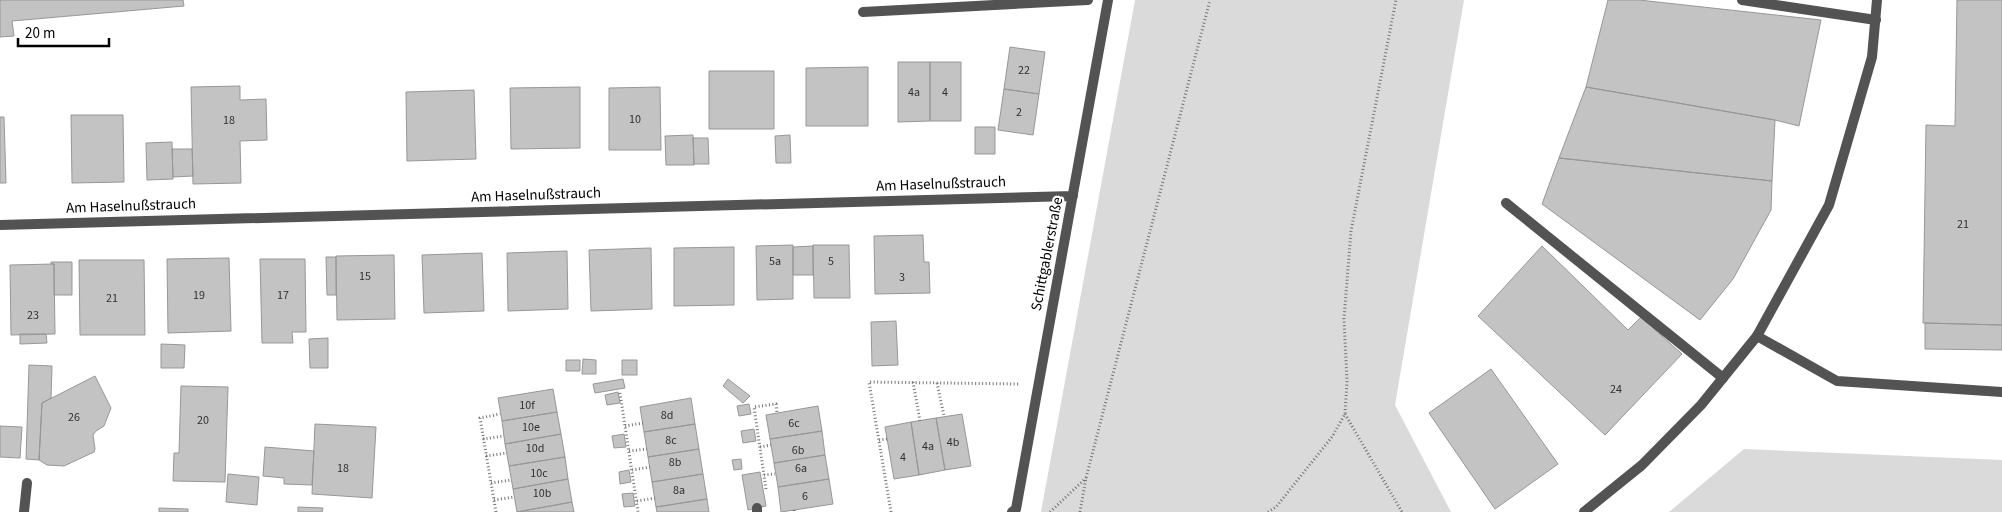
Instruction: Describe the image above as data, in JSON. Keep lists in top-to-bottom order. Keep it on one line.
{"streets":{"street":["Am Haselnußstrauch","Schittgablerstraße"]},"crossings":[["Am Haselnußstrauch","Schittgablerstraße"]],"house_numbers":["22","4a","4","2","10","18","21","5a","5","15","3","19","17","21","23","24","10f","8d","26","20","6c","10e","8c","4b","4a","10d","6b","4","8b","18","6a","10c","8a","10b","6"],"scale_bar":"20 m"}
